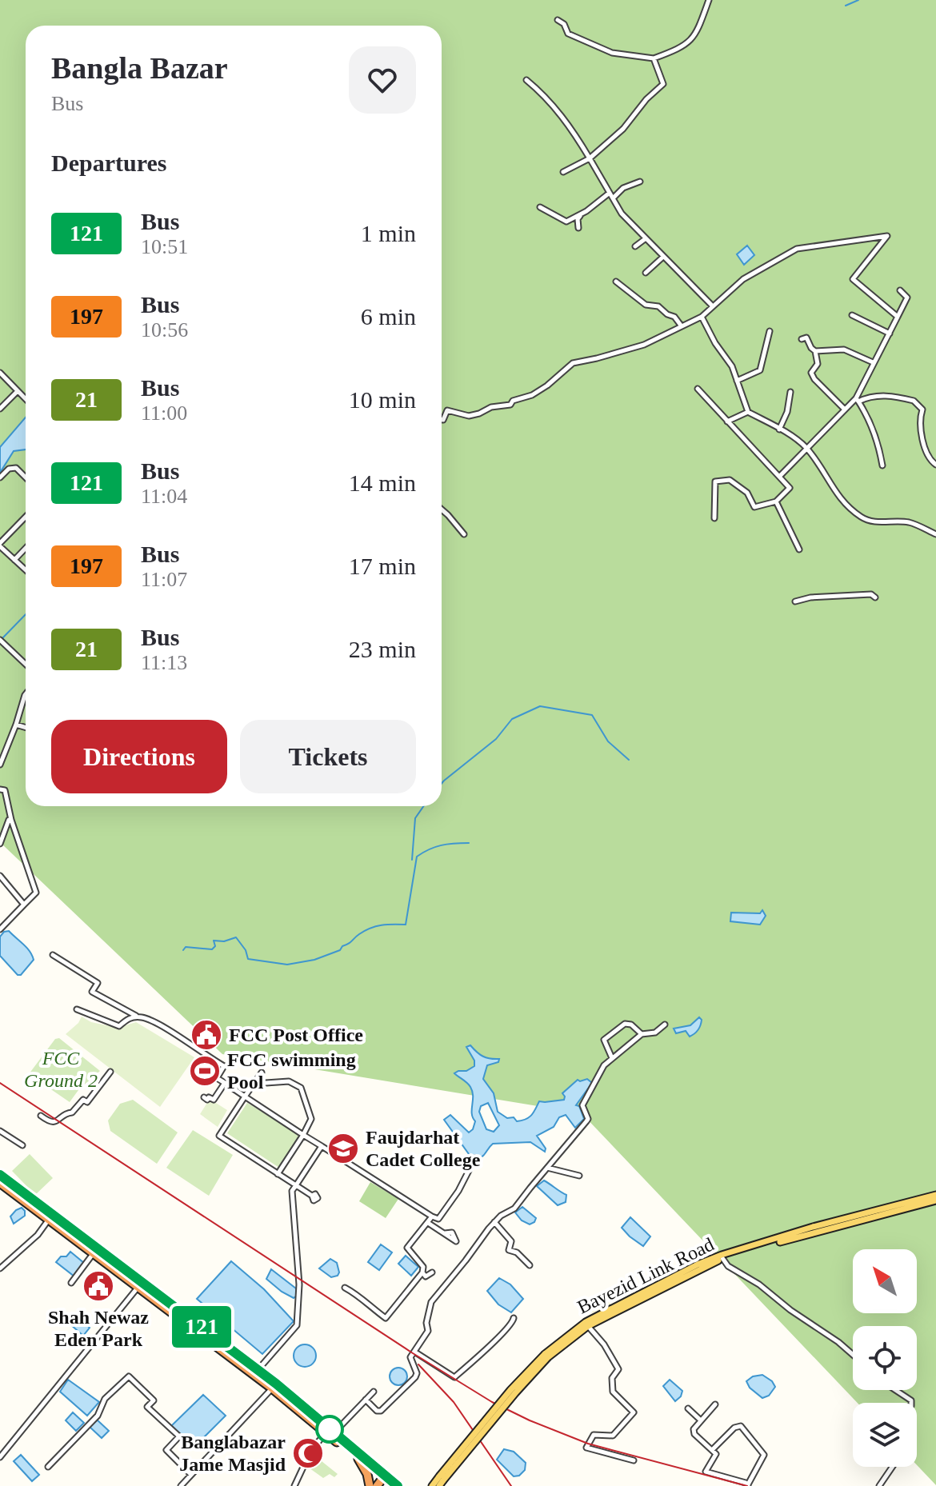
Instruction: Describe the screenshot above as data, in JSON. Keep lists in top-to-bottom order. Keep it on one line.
{"streets":{"main road":["Bayezid Link Road"]},"parks":["FCC Ground 2"],"places":{"public building":["FCC Post Office","Shah Newaz Eden Park"],"sports":["FCC swimming Pool"],"school or university":["Faujdarhat Cadet College"],"mosque":["Banglabazar Jame Masjid"]},"lines":["bus line 121"],"north":"top left","page":{"on_map":"121","heading":[["Bangla Bazar","Bus"],"Departures"],"list":[{"mark":"121","name":"Bus","note":"10:51","value":"1 min"},{"mark":"197","name":"Bus","note":"10:56","value":"6 min"},{"mark":"21","name":"Bus","note":"11:00","value":"10 min"},{"mark":"121","name":"Bus","note":"11:04","value":"14 min"},{"mark":"197","name":"Bus","note":"11:07","value":"17 min"},{"mark":"21","name":"Bus","note":"11:13","value":"23 min"}],"buttons":["Directions","Tickets"]}}
